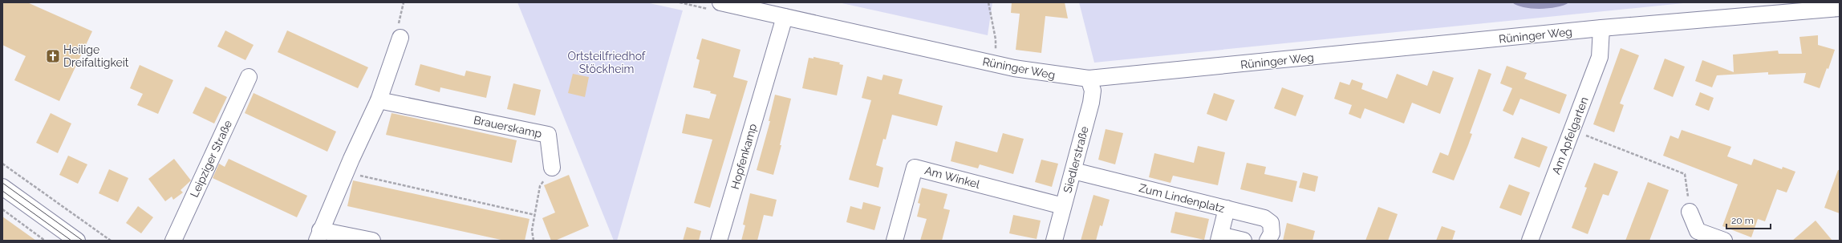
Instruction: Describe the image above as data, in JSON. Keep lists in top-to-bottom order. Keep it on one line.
{"streets":{"street":["Rüninger Weg","Brauerskamp","Am Apfelgarten","Hopfenkamp","Leipziger Straße","Siedlerstraße","Am Winkel","Zum Lindenplatz"]},"crossings":[["Rüninger Weg","Am Apfelgarten"],["Rüninger Weg","Hopfenkamp"],["Rüninger Weg","Siedlerstraße"],["Siedlerstraße","Am Winkel"],["Siedlerstraße","Zum Lindenplatz"]],"parks":["Ortsteilfriedhof Stöckheim"],"places":{"church":["Heilige Dreifaltigkeit"]},"scale_bar":"20 m"}
